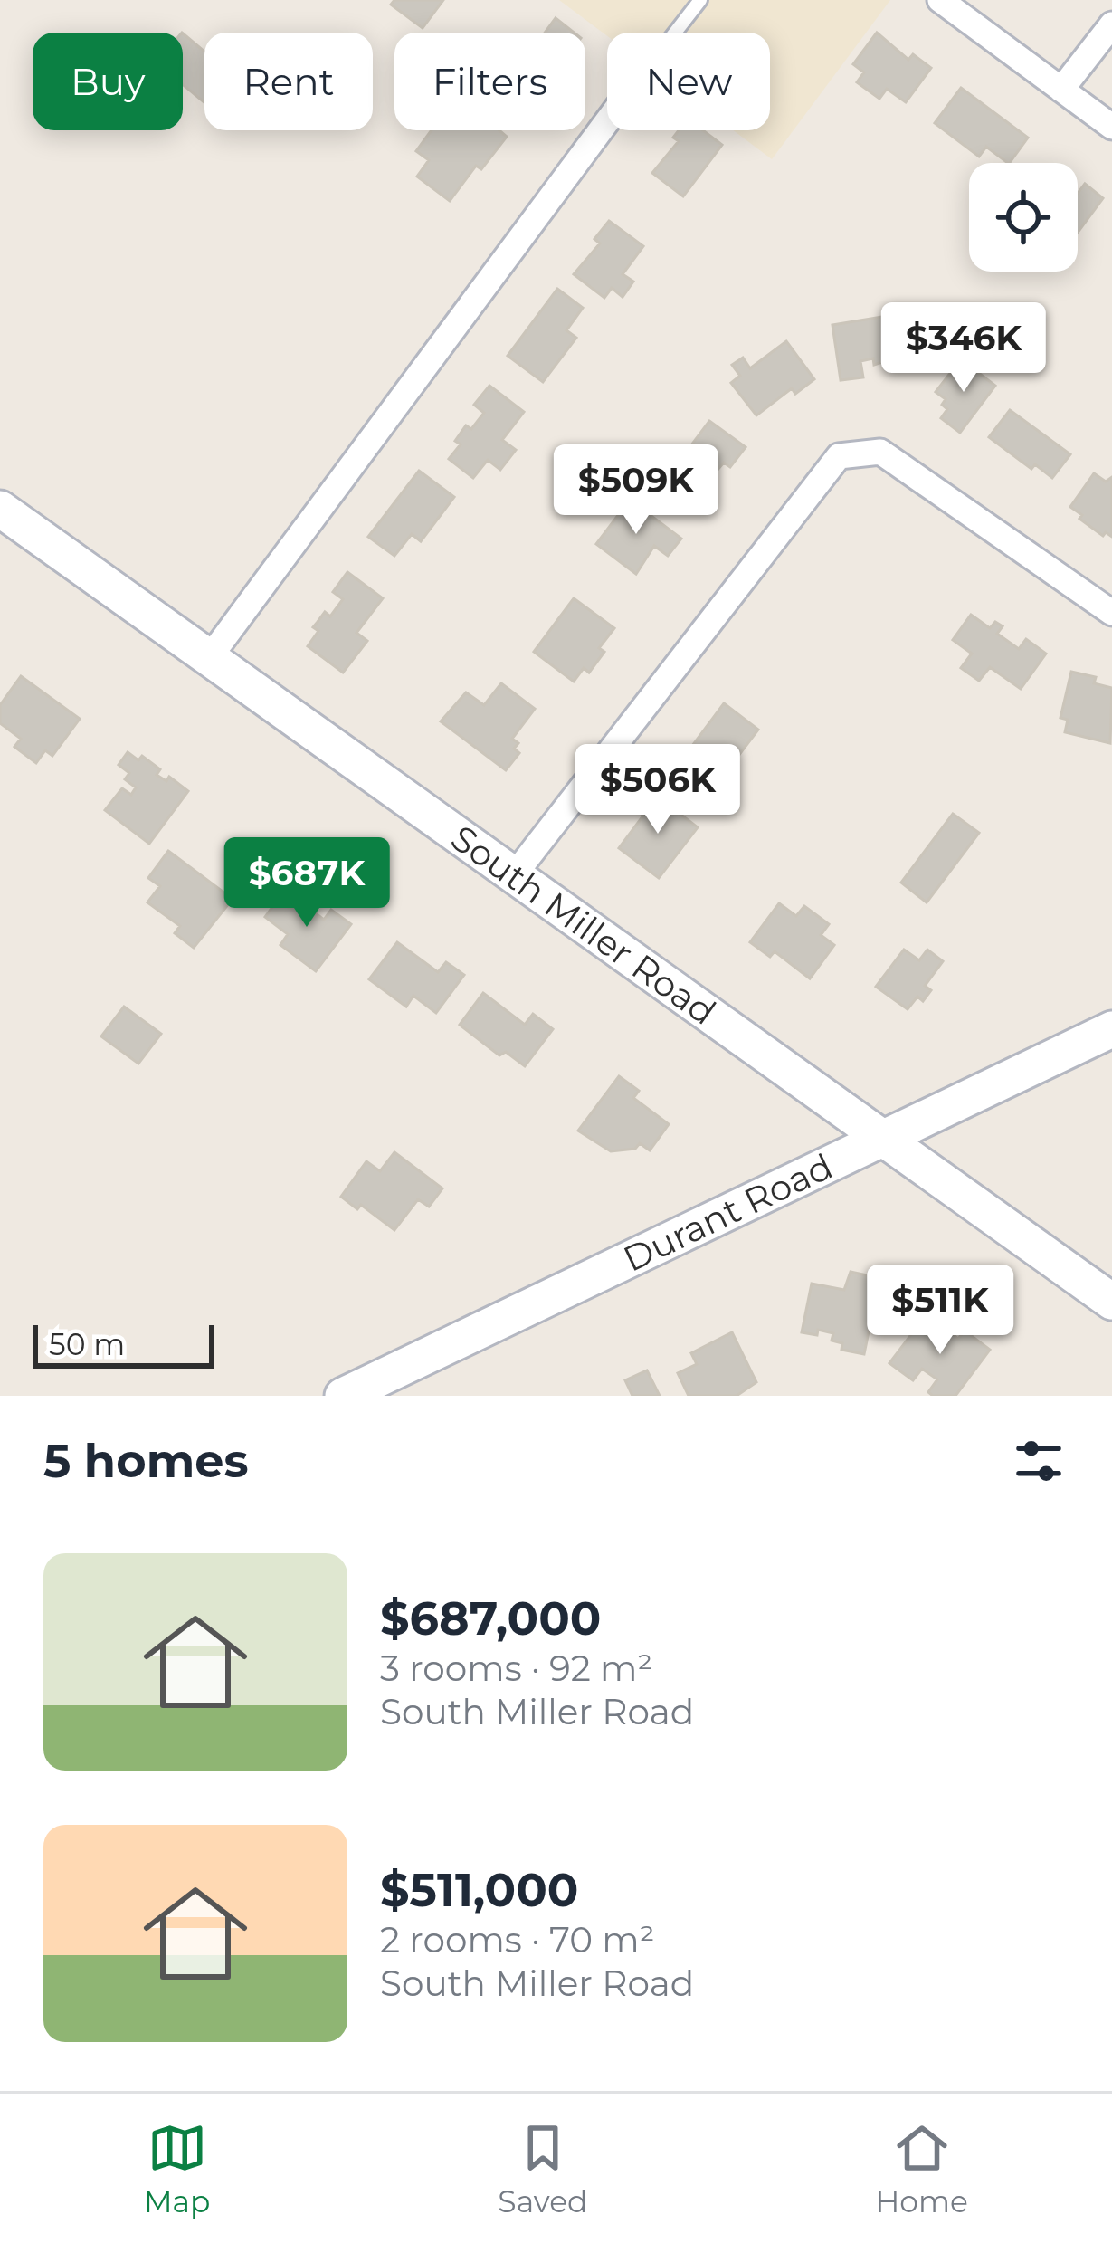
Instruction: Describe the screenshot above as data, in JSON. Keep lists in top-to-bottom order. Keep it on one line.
{"streets":{"street":["South Miller Road","Durant Road"]},"crossings":[["South Miller Road","Durant Road"]],"scale_bar":"50 m","page":{"chip":["Buy","Rent","Filters","New"],"price":["$346K","$509K","$506K","$687K","$511K"],"scale":"50 m","heading":"5 homes","list":[{"name":"$687,000","note":"3 rooms · 92 m² · South Miller Road"},{"name":"$511,000","note":"2 rooms · 70 m² · South Miller Road"}],"tabs":["Map","Saved","Home"]}}
